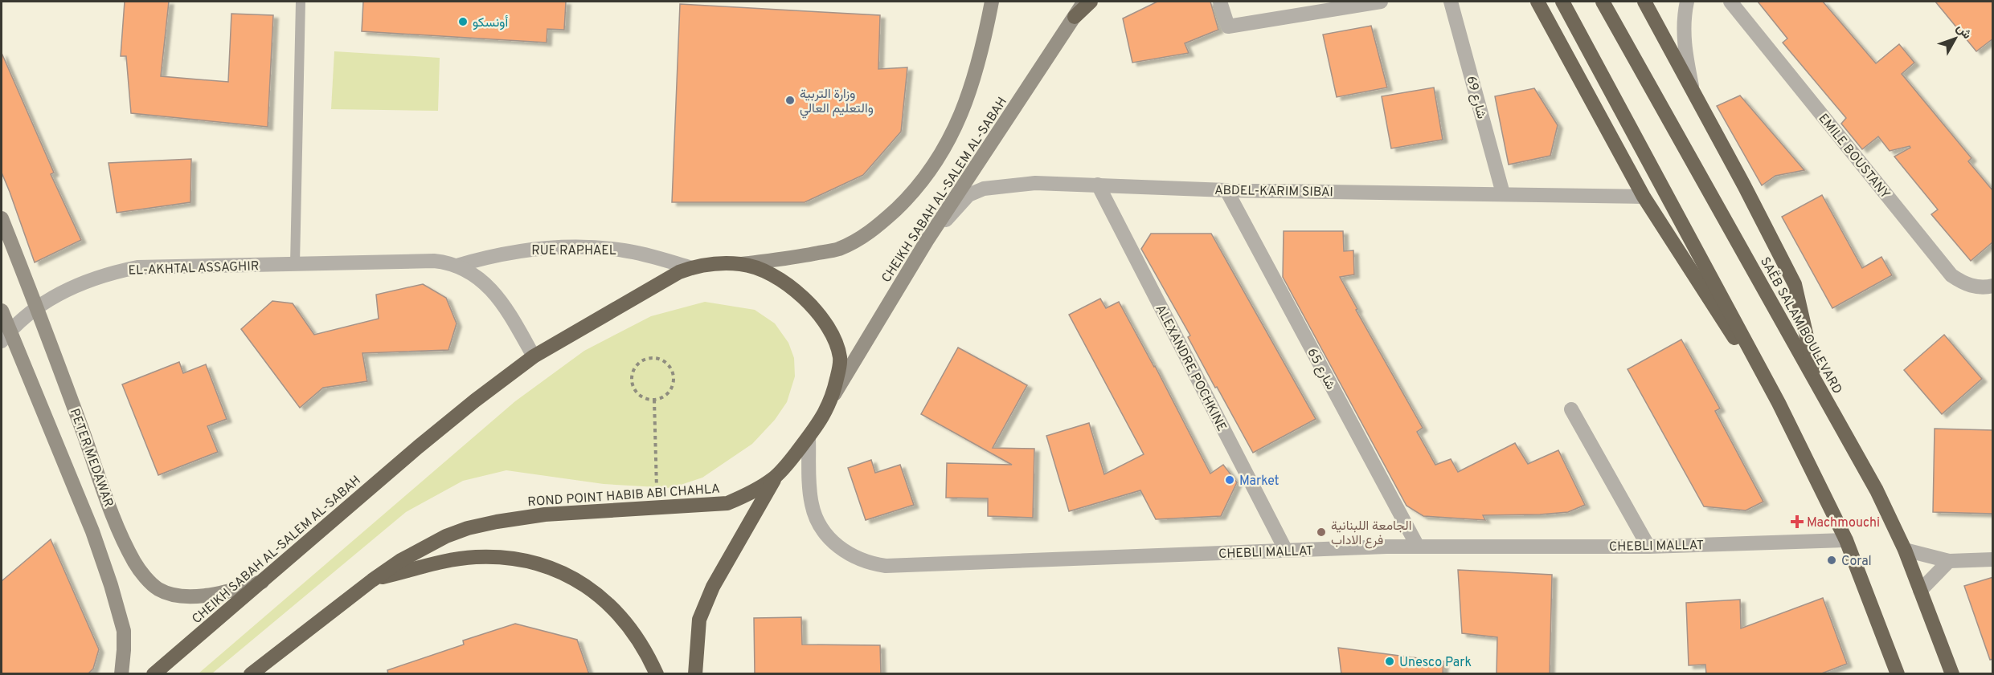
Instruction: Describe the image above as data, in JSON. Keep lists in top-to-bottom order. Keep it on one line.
{"streets":{"highway":["CHEIKH SABAH AL-SALEM AL-SABAH","SAËB SALAM BOULEVARD","ROND POINT HABIB ABI CHAHLA"],"street":["شارع 69","EMILE BOUSTANY","ABDEL-KARIM SIBAI","RUE RAPHAEL","EL-AKHTAL ASSAGHIR","ALEXANDRE POCHKINE","شارع 65","PETER MEDAWAR","CHEBLI MALLAT"]},"crossings":[["شارع 69","ABDEL-KARIM SIBAI"],["CHEIKH SABAH AL-SALEM AL-SABAH","ABDEL-KARIM SIBAI"],["CHEIKH SABAH AL-SALEM AL-SABAH","PETER MEDAWAR"],["CHEIKH SABAH AL-SALEM AL-SABAH","ROND POINT HABIB ABI CHAHLA"],["ABDEL-KARIM SIBAI","ALEXANDRE POCHKINE"],["ABDEL-KARIM SIBAI","شارع 65"],["RUE RAPHAEL","EL-AKHTAL ASSAGHIR"],["RUE RAPHAEL","ROND POINT HABIB ABI CHAHLA"],["EL-AKHTAL ASSAGHIR","PETER MEDAWAR"],["ALEXANDRE POCHKINE","CHEBLI MALLAT"],["شارع 65","CHEBLI MALLAT"],["ROND POINT HABIB ABI CHAHLA","CHEBLI MALLAT"]],"places":{"other":["أونسكو","وزارة التربية والتعليم العالي","Market","الجامعة اللبنانية فرع الاداب","Coral","Unesco Park"],"health":["Machmouchi"]},"north":"top right"}
